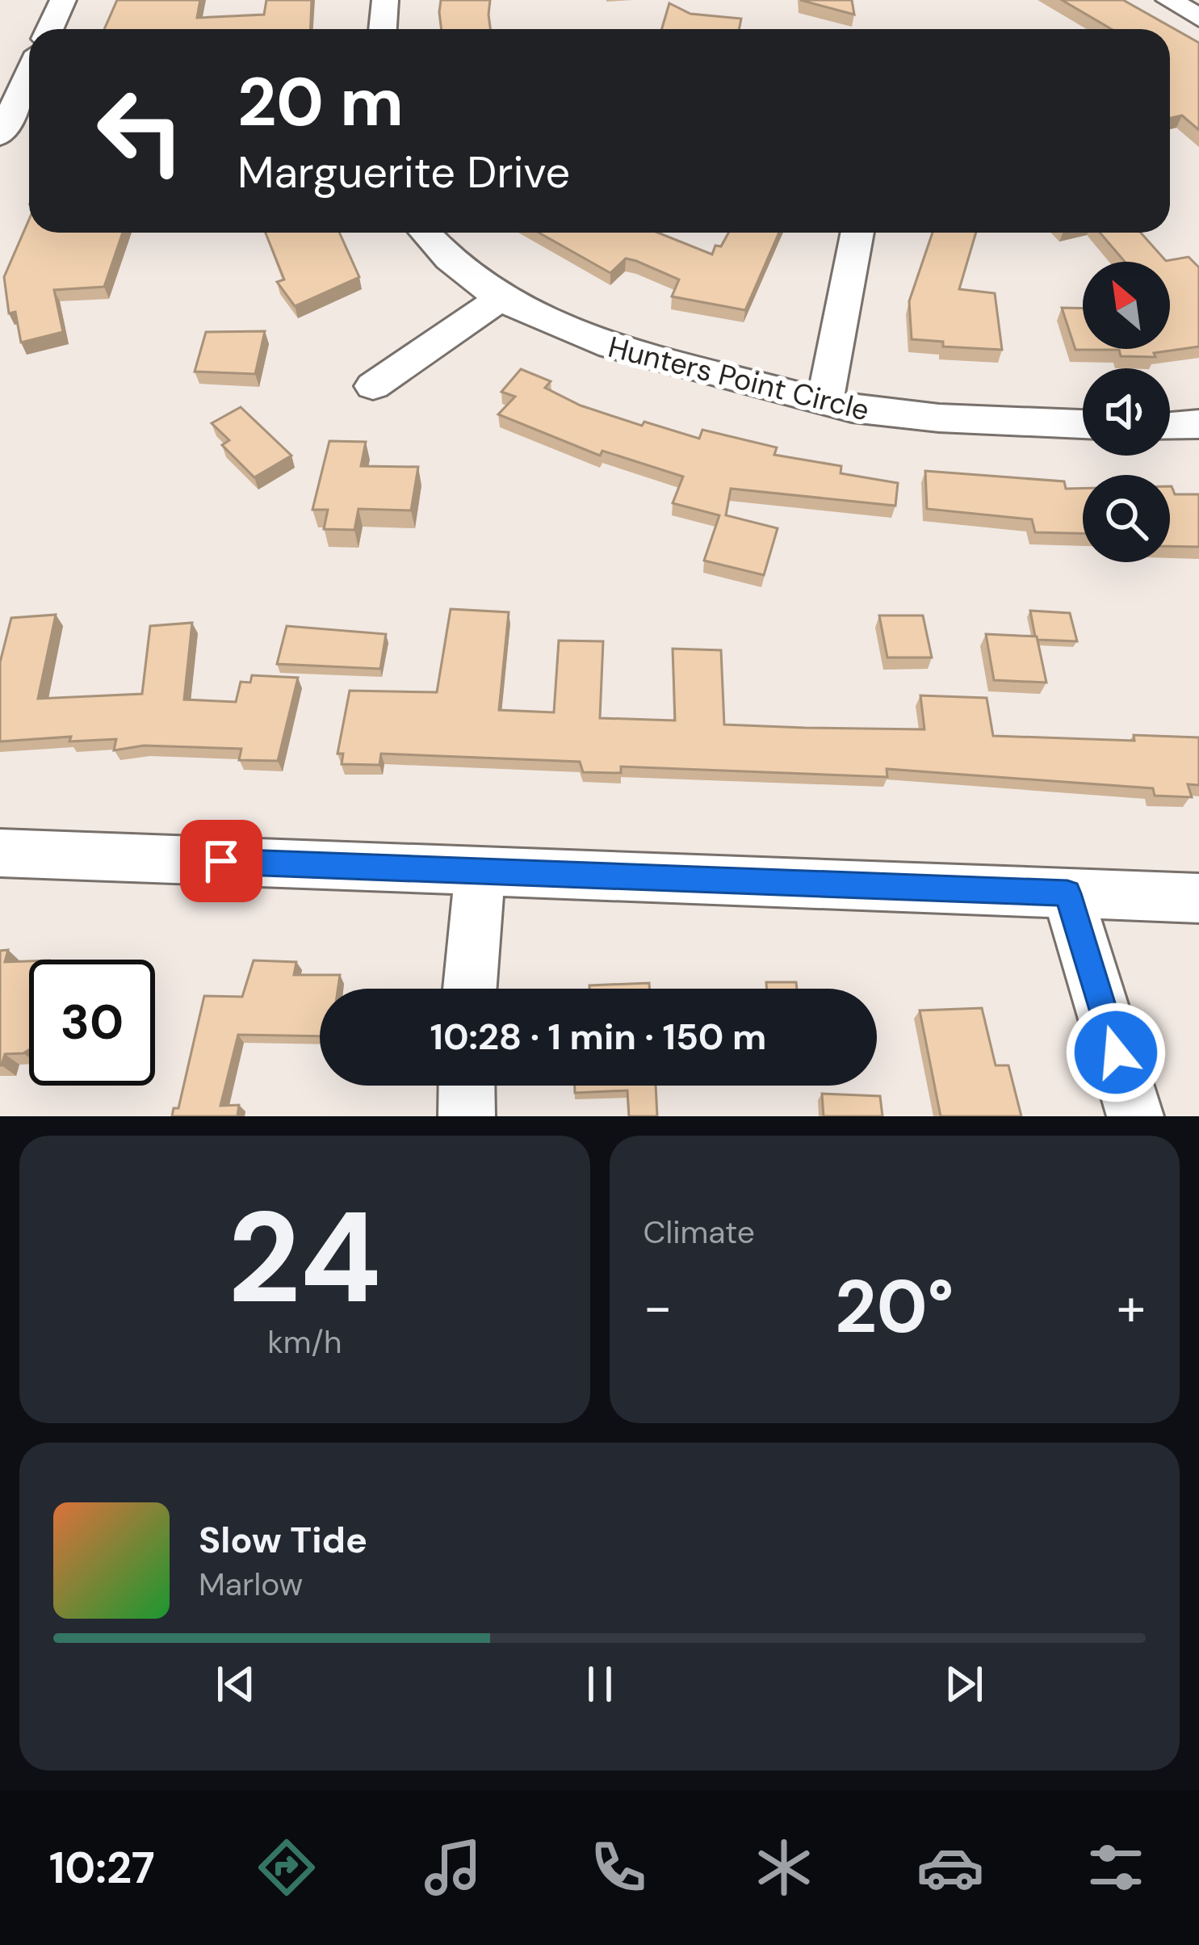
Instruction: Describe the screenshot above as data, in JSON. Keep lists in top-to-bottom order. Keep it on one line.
{"streets":{"street":["Hunters Point Circle"]},"north":"top left","page":{"turn":["20 m","Marguerite Drive"],"limit":"30","trip":"10:28 · 1 min · 150 m","tile":[["24","km/h"],"Climate"],"heat":["−","20°","+"],"song":["Slow Tide","Marlow"],"tabs":"10:27"}}
